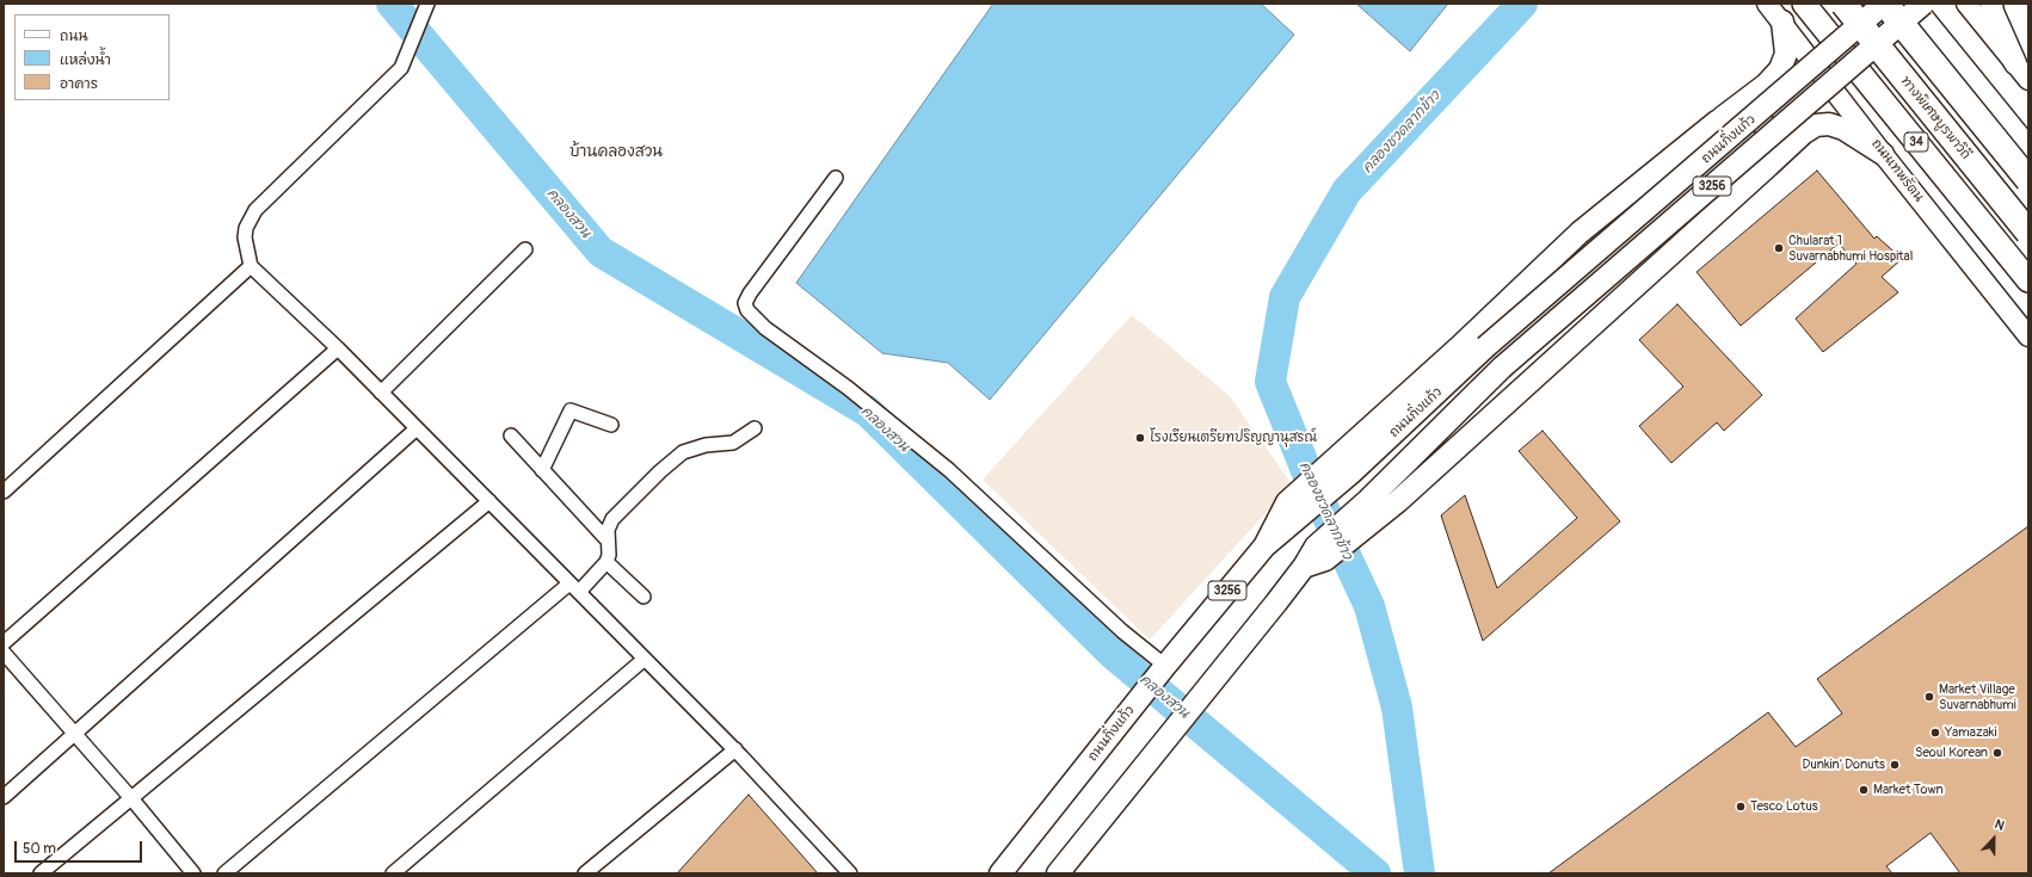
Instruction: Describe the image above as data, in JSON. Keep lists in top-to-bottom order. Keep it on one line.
{"streets":{"highway":["ทางพิเศษบูรพาวิถี","34"],"main road":["ถนนกิ่งแก้ว","ถนนเทพรัตน","3256"]},"districts":["บ้านคลองสวน"],"water":["คลองชวดลากข้าว","คลองสวน"],"places":["Chularat 1 Suvarnabhumi Hospital","โรงเรียนเตรียทปริญญานุสรณ์","Market Village Suvarnabhumi","Yamazaki","Seoul Korean","Dunkin' Donuts","Market Town","Tesco Lotus"],"legend":["ถนน","แหล่งน้ำ","อาคาร"],"scale_bar":"50 m","north":"top"}
